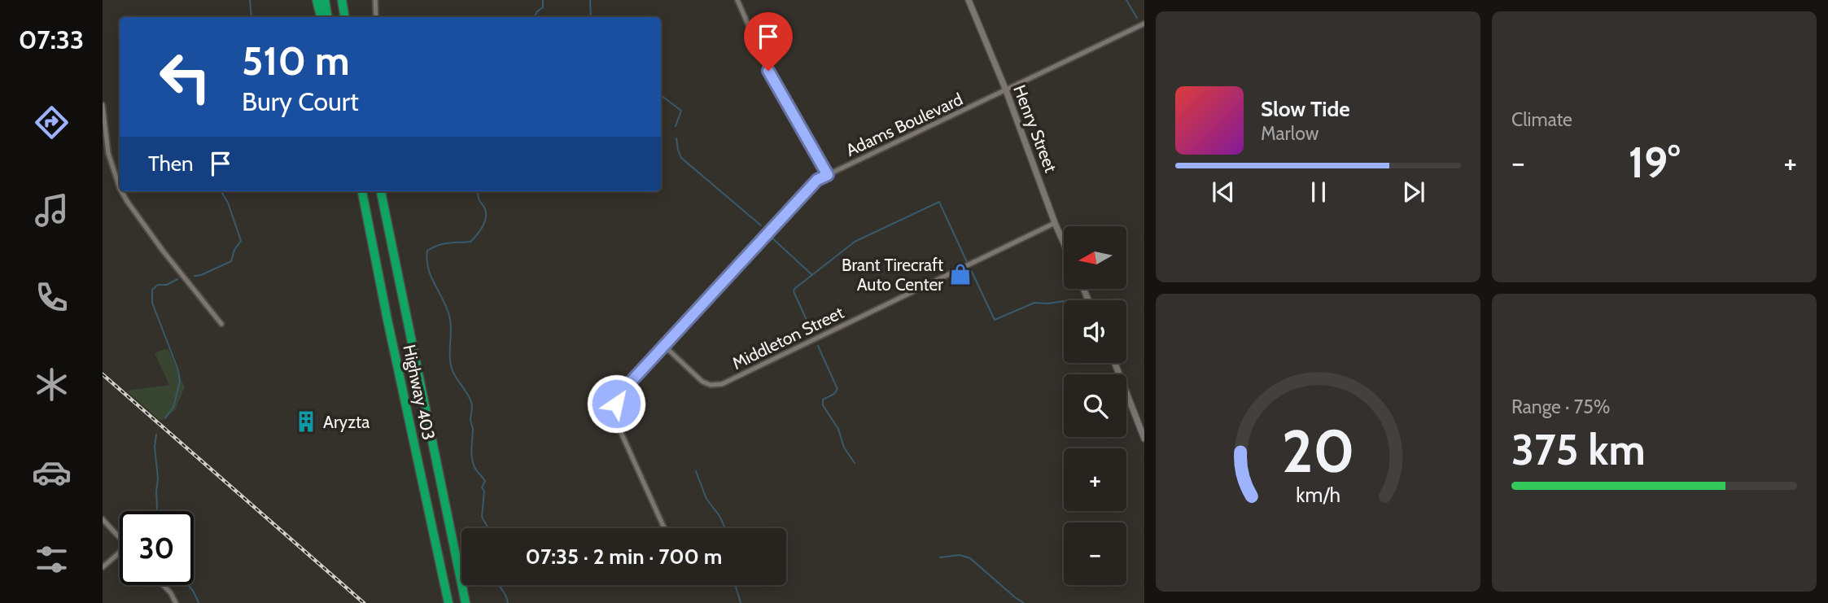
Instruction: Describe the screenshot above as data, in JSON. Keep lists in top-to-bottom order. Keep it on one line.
{"streets":{"highway":["Highway 403"],"main road":["Henry Street"],"street":["Adams Boulevard","Middleton Street"]},"crossings":[["Adams Boulevard","Henry Street"],["Adams Boulevard","Middleton Street"],["Henry Street","Middleton Street"]],"places":{"shop":["Brant Tirecraft Auto Center"],"building":["Aryzta"]},"north":"left","page":{"tabs":"07:33","tile":["Climate",["Range · 75%","375 km"]],"turn":["510 m","Bury Court"],"song":["Slow Tide","Marlow"],"then":"Then","heat":["−","19°","+"],"map_buttons":["+","−"],"limit":"30","trip":"07:35 · 2 min · 700 m","gauge":["20","km/h"]}}
